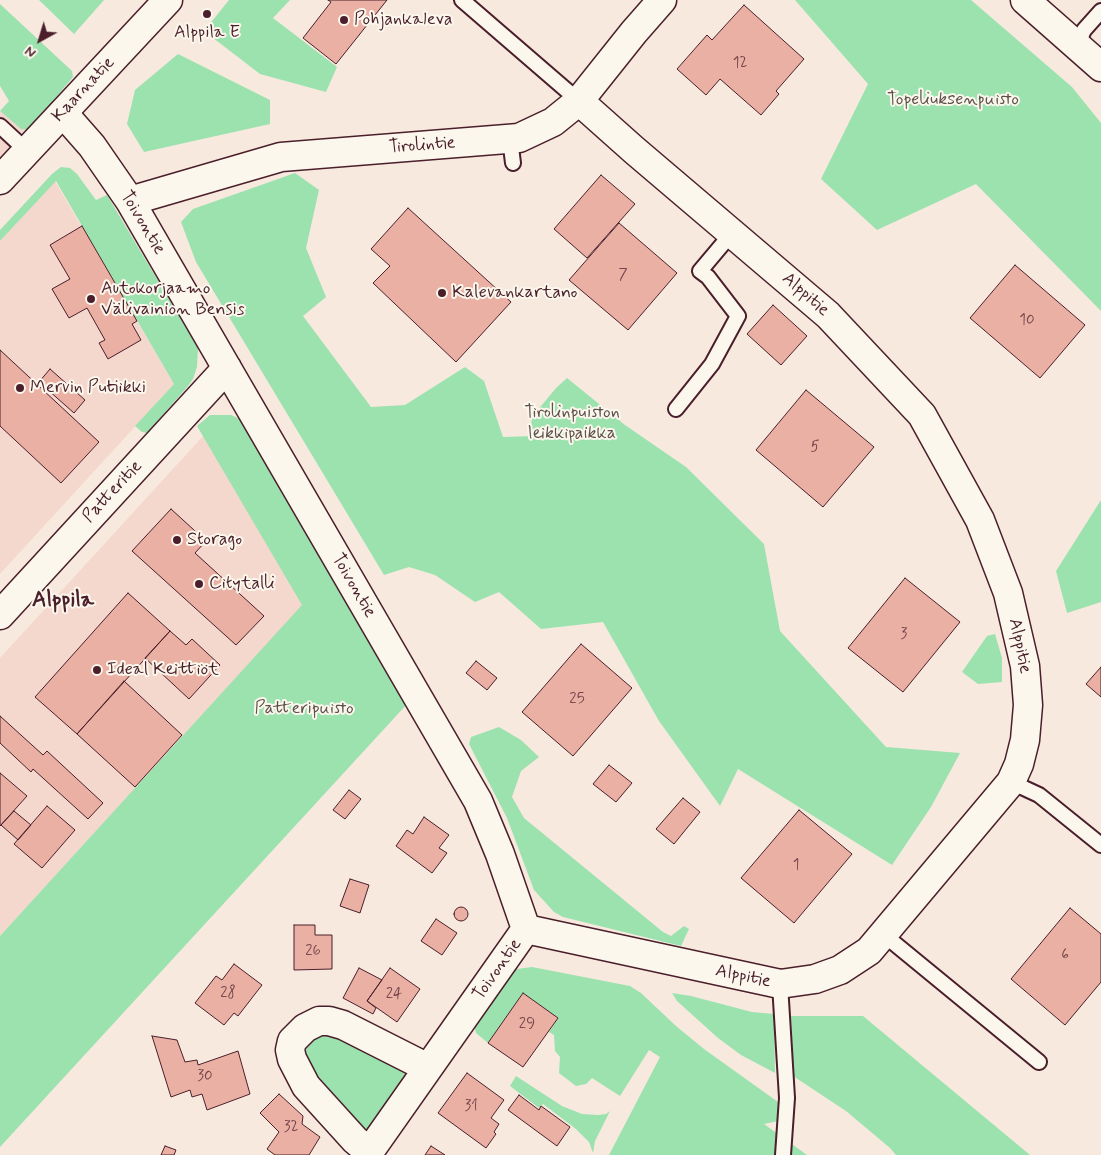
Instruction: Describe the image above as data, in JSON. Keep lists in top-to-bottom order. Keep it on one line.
{"streets":{"street":["Kaarnatie","Tirolintie","Toivontie","Alppitie","Patteritie"]},"crossings":[["Kaarnatie","Toivontie"],["Tirolintie","Toivontie"],["Tirolintie","Alppitie"],["Toivontie","Alppitie"],["Toivontie","Patteritie"]],"districts":["Alppila"],"parks":["Topeliuksenpuisto","Tirolinpuiston leikkipaikka","Patteripuisto"],"places":["Alppila E","Pohjankaleva","Kalevankartano","Autokorjaamo Välivainion Bensis","Mervin Putiikki","Storago","Citytalli","Ideal Keittiöt"],"house_numbers":["12","7","10","5","3","25","1","26","6","28","24","29","30","31","32"],"north":"bottom left"}
